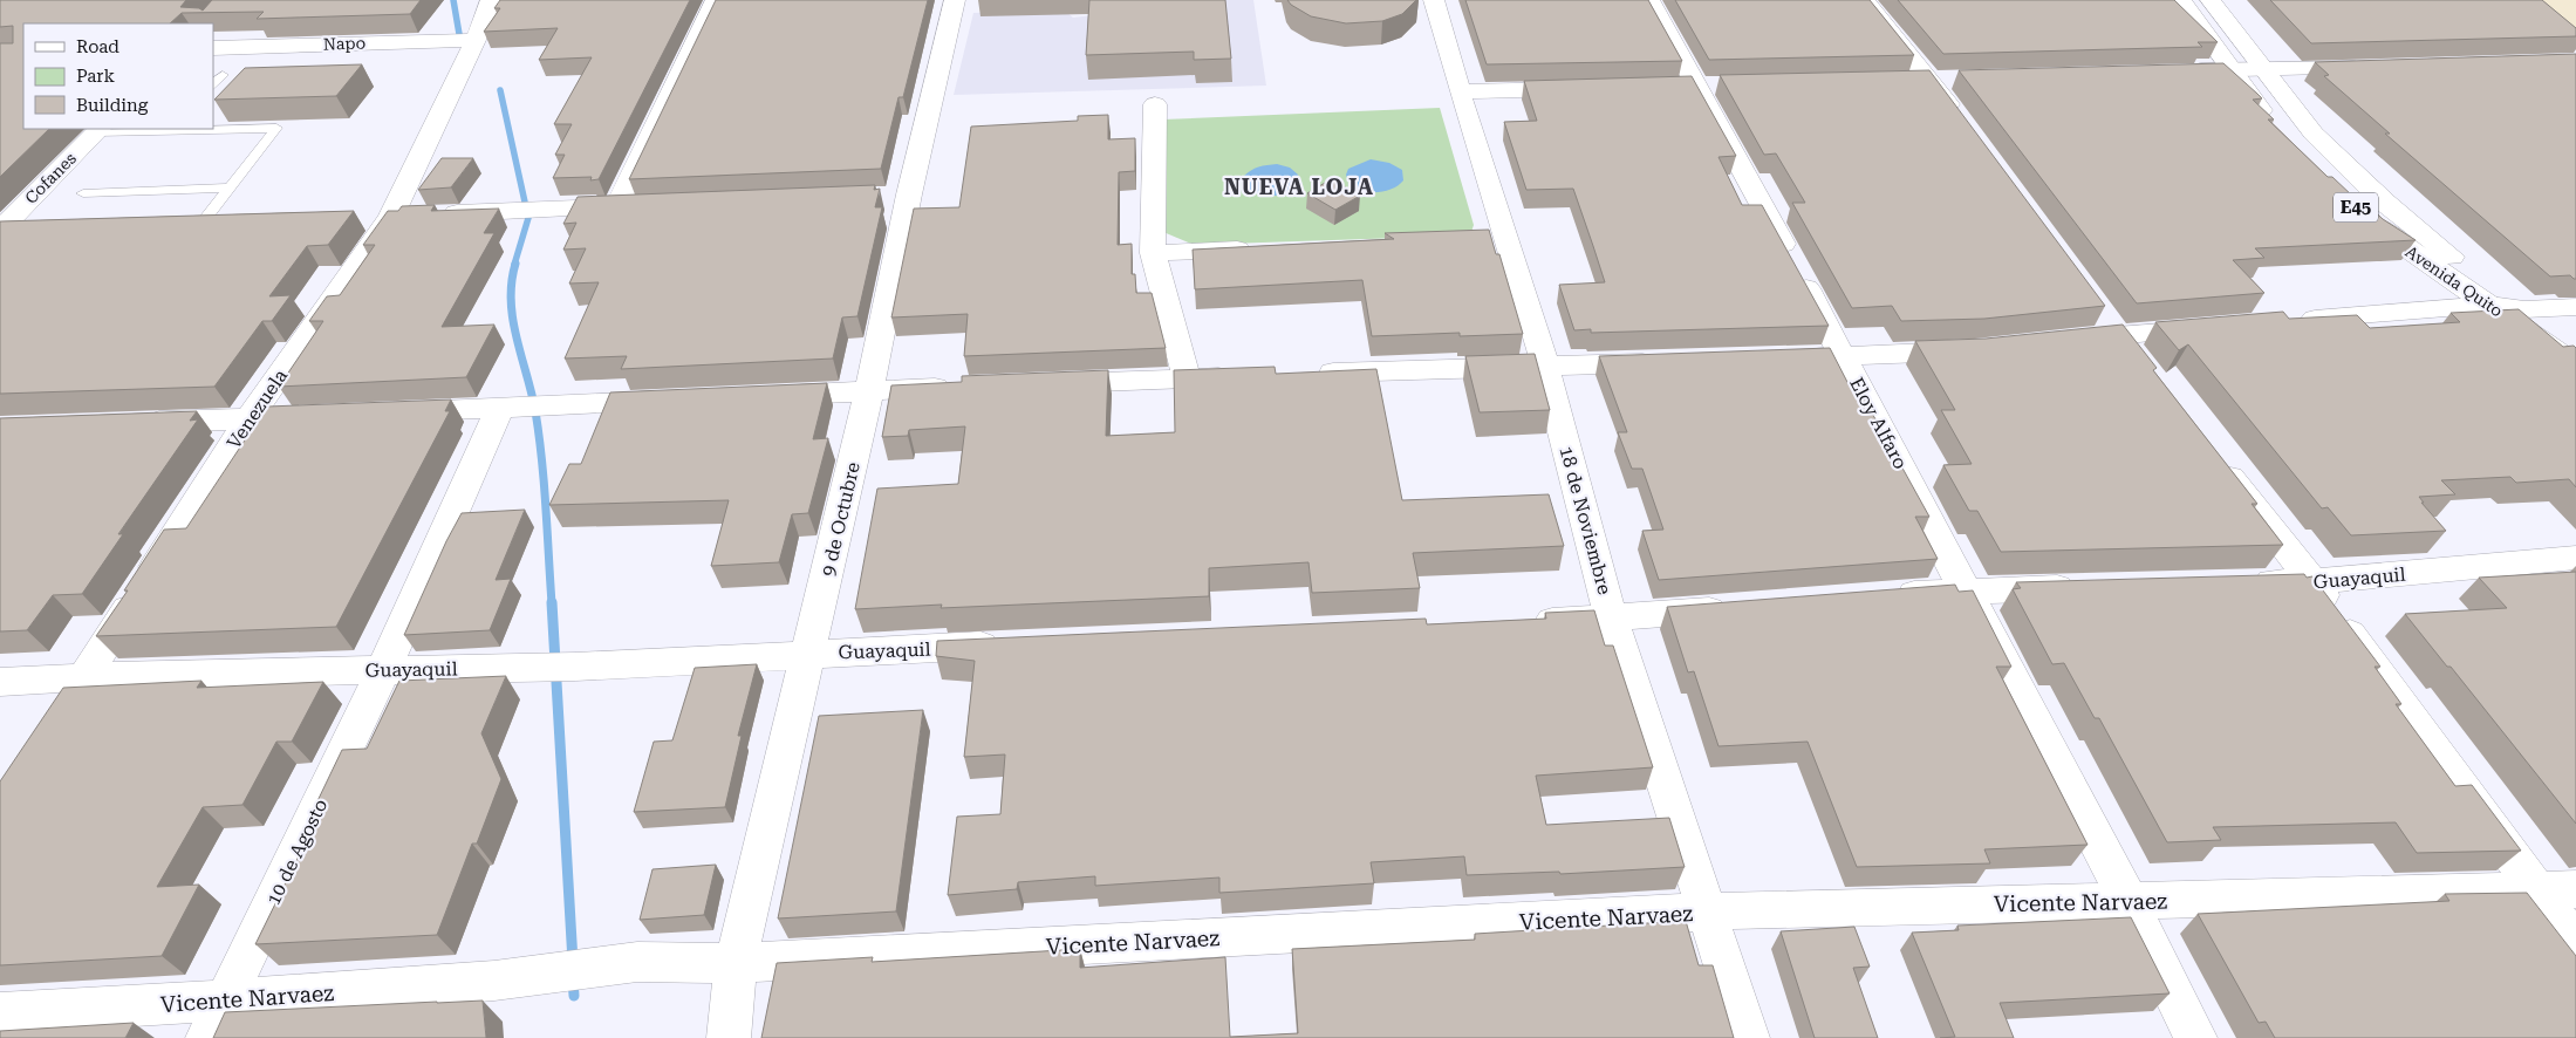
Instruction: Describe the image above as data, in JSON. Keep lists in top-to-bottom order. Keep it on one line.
{"streets":{"main road":["Napo","Cofanes","E45","Avenida Quito","Venezuela","Eloy Alfaro","9 de Octubre","18 de Noviembre","Guayaquil","10 de Agosto","Vicente Narvaez"]},"crossings":[["Napo","Venezuela"],["Venezuela","Guayaquil"],["Eloy Alfaro","Vicente Narvaez"],["9 de Octubre","Guayaquil"],["9 de Octubre","Vicente Narvaez"],["18 de Noviembre","Vicente Narvaez"],["Guayaquil","10 de Agosto"],["10 de Agosto","Vicente Narvaez"]],"districts":["NUEVA LOJA"],"legend":["Road","Park","Building"]}
